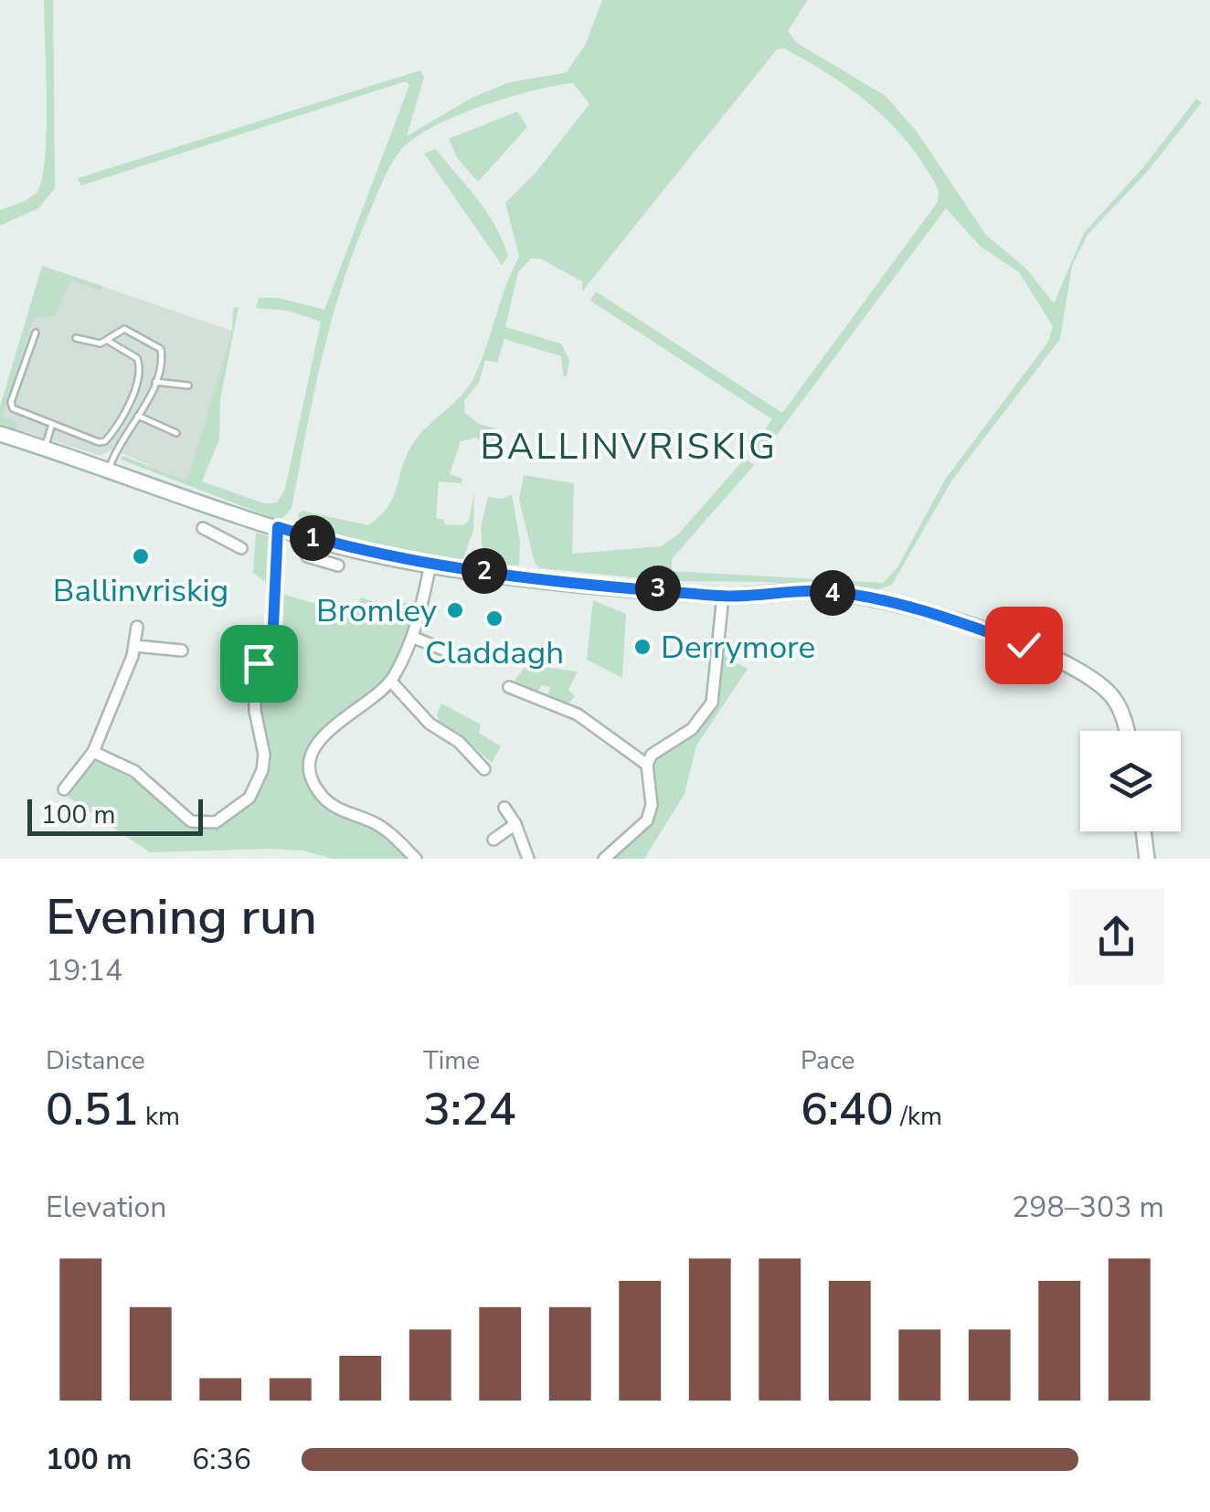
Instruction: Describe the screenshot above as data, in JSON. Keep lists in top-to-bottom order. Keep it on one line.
{"districts":["BALLINVRISKIG"],"places":["Ballinvriskig","Bromley","Claddagh","Derrymore"],"scale_bar":"100 m","page":{"pins":["1","2","3","4"],"scale":"100 m","heading":["Evening run","19:14"],"stats":[["Distance","0.51 km"],["Time","3:24"],["Pace","6:40 /km"]],"chart":["Elevation","298–303 m"],"list":[{"name":"100 m","note":"6:36"}]}}
